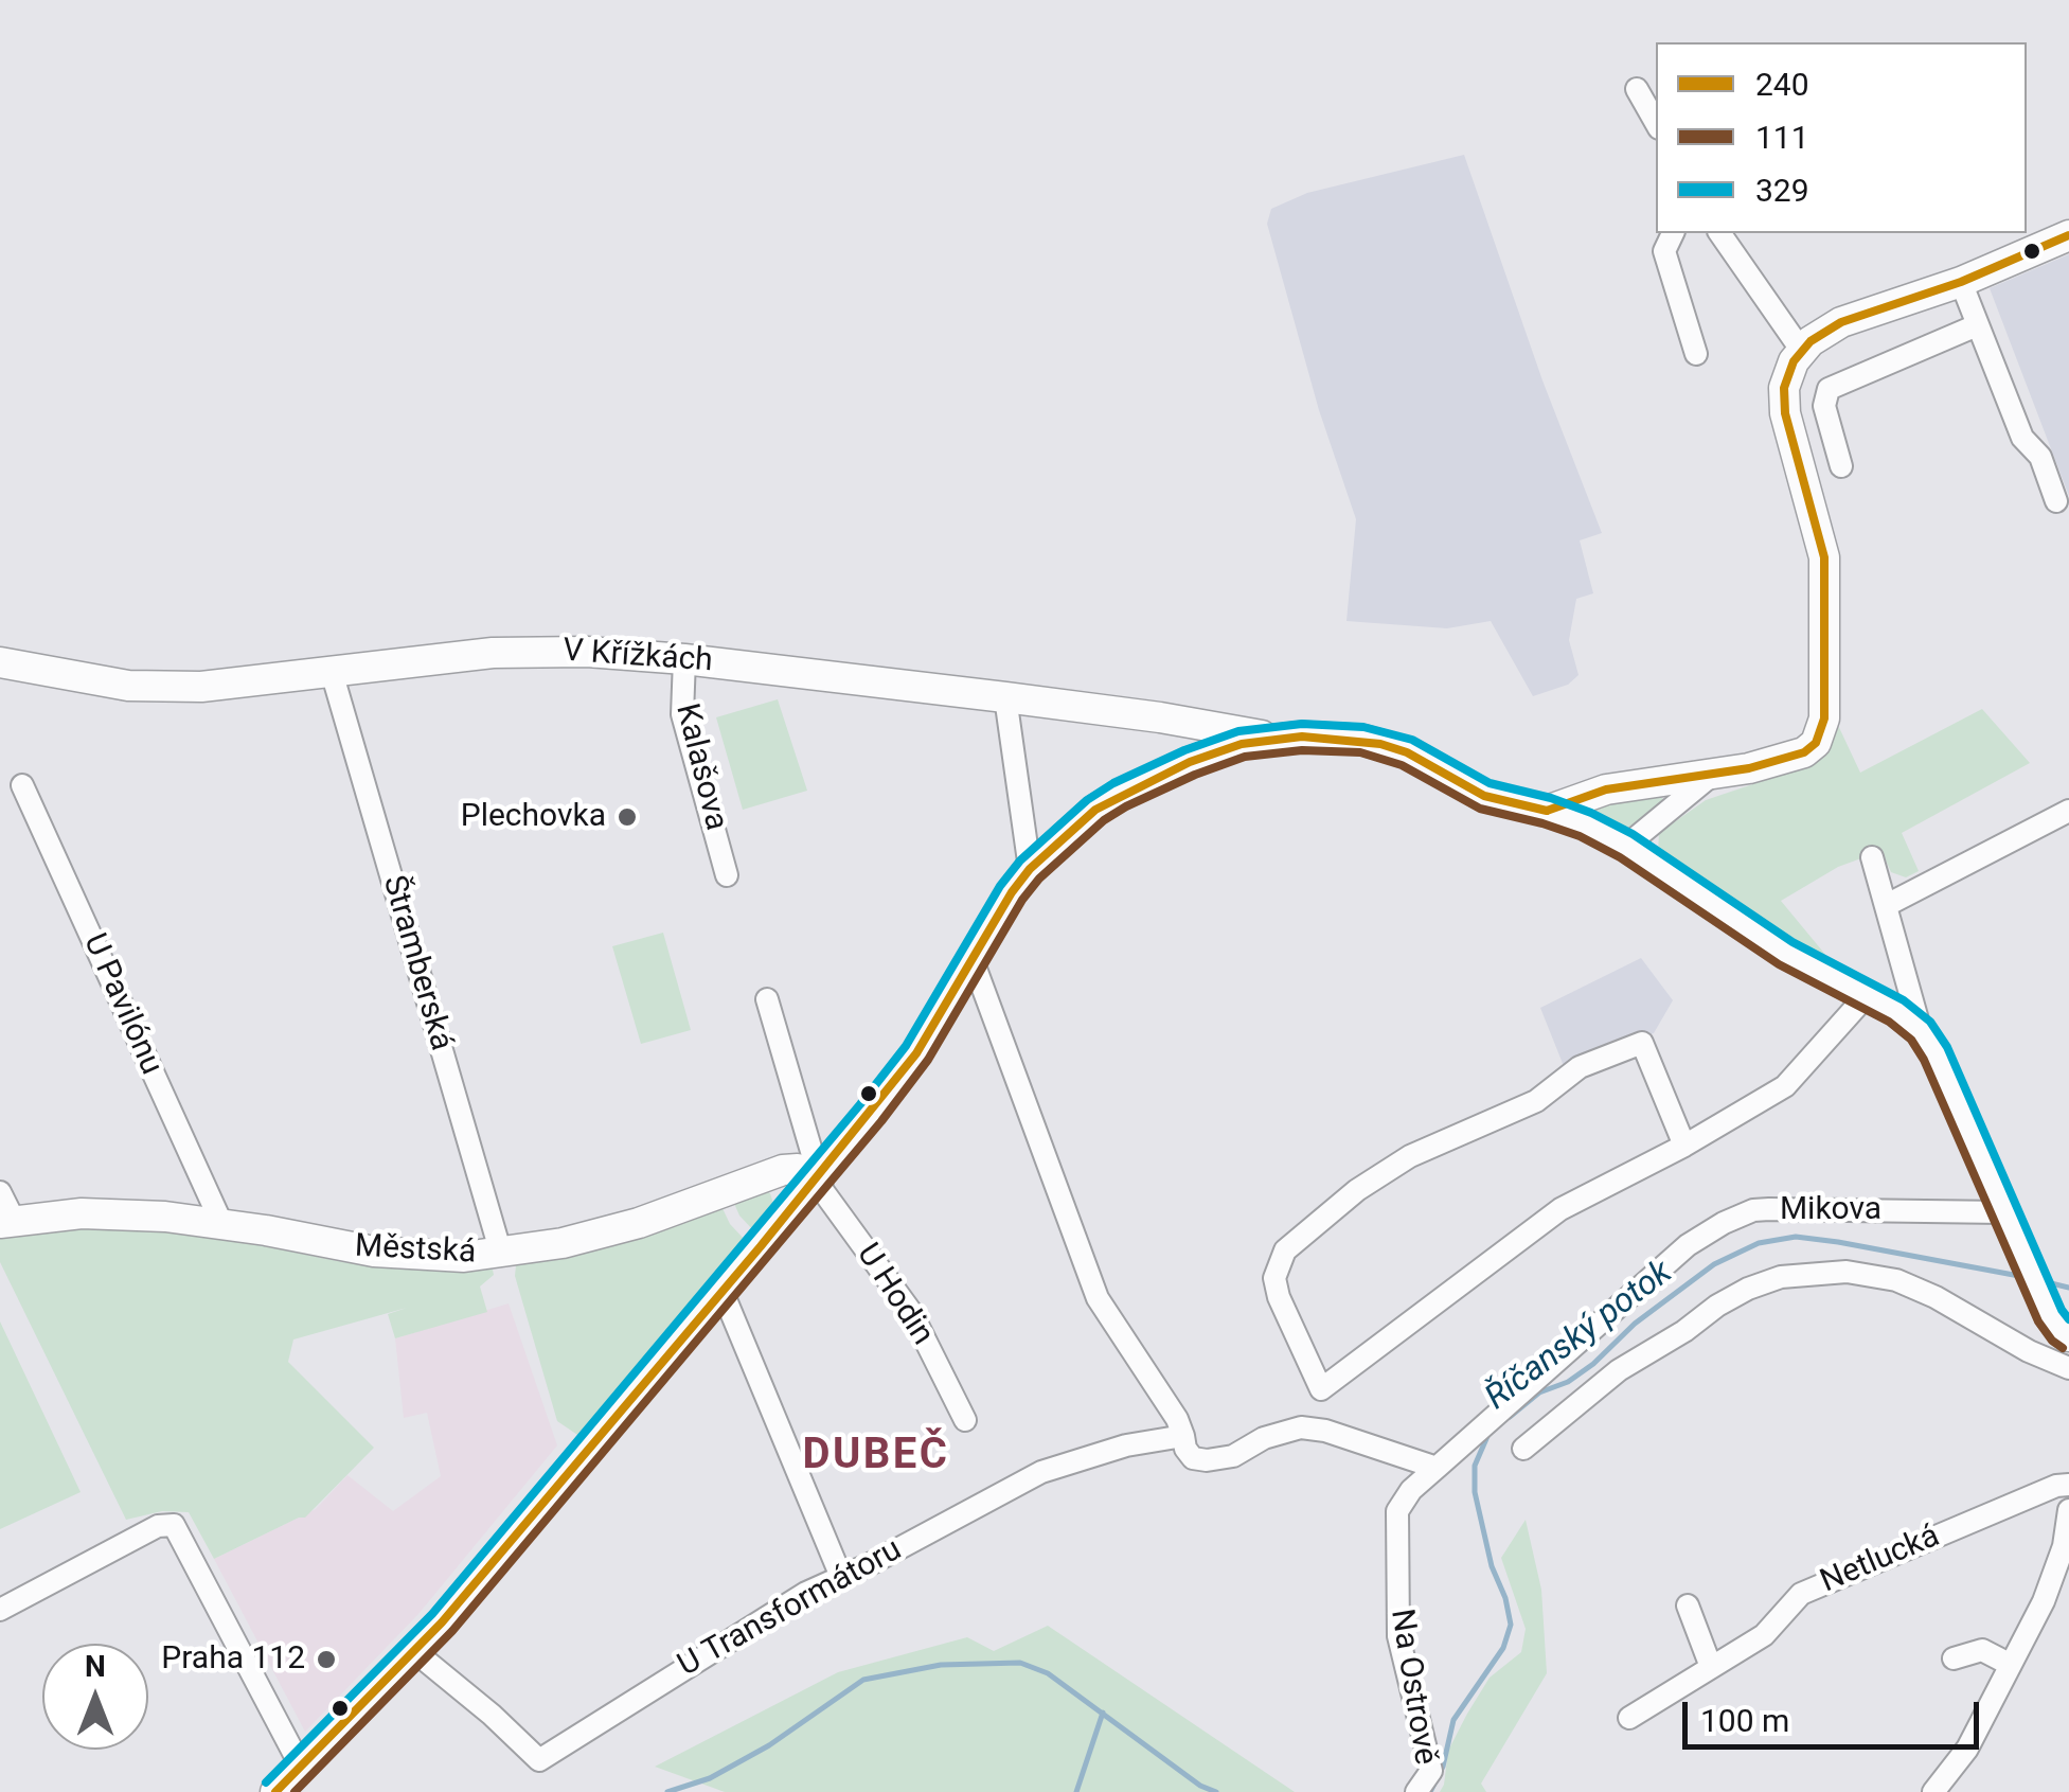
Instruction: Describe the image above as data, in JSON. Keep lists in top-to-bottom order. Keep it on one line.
{"streets":{"street":["V Křížkách","Kalašova","Štramberská","U Pavilónu","Mikova","Městská","U Hodin","Netlucká","U Transformátoru","Na Ostrově"]},"crossings":[["V Křížkách","Kalašova"],["V Křížkách","Štramberská"],["Štramberská","Městská"],["U Pavilónu","Městská"],["Mikova","Na Ostrově"],["Městská","U Hodin"]],"districts":["DUBEČ"],"water":["Říčanský potok"],"places":["Plechovka","Praha 112"],"lines":["transit line 240","transit line 329","transit line 111"],"legend":["240","111","329"],"scale_bar":"100 m","north":"top"}
